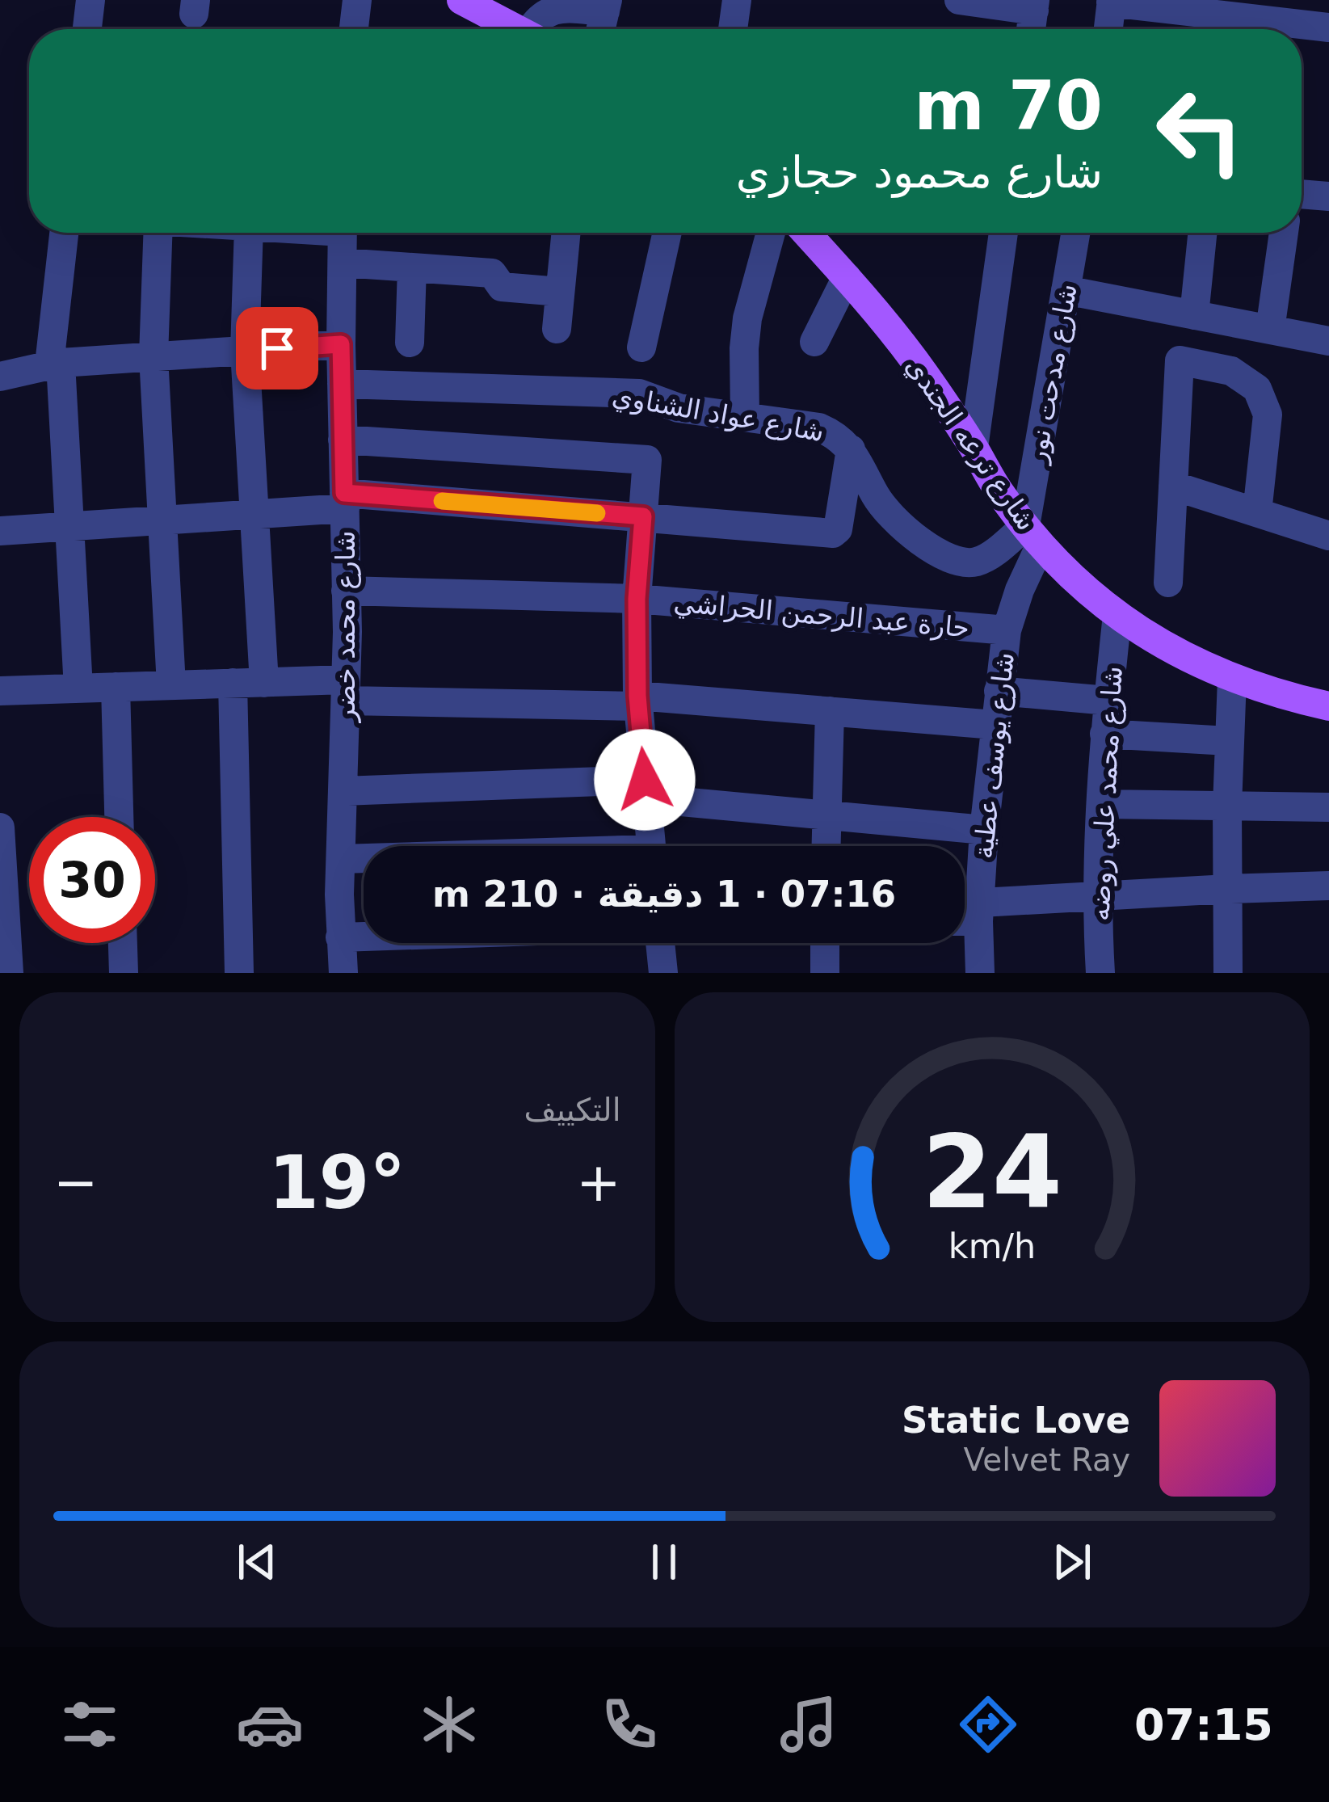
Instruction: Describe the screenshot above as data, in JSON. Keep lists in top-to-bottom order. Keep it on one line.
{"streets":{"main road":["شارع ترعه الجندي"],"street":["شارع مدحت نور","شارع عواد الشناوي","حارة عبد الرحمن الحراشي","شارع محمد خضر","شارع يوسف عطية","شارع محمد علي روضه"]},"crossings":[["شارع مدحت نور","شارع عواد الشناوي"],["شارع مدحت نور","شارع ترعه الجندي"],["شارع مدحت نور","شارع يوسف عطية"],["شارع عواد الشناوي","شارع ترعه الجندي"],["شارع عواد الشناوي","شارع محمد خضر"],["شارع عواد الشناوي","شارع يوسف عطية"],["شارع ترعه الجندي","شارع يوسف عطية"],["شارع ترعه الجندي","شارع محمد علي روضه"],["حارة عبد الرحمن الحراشي","شارع محمد خضر"],["حارة عبد الرحمن الحراشي","شارع يوسف عطية"]],"page":{"turn":["70 m","شارع محمود حجازي"],"limit":"30","trip":"07:16 · 1 دقيقة · 210 m","tile":"التكييف","heat":["−","19°","+"],"song":["Static Love","Velvet Ray"],"tabs":"07:15","gauge":["24","km/h"]}}
